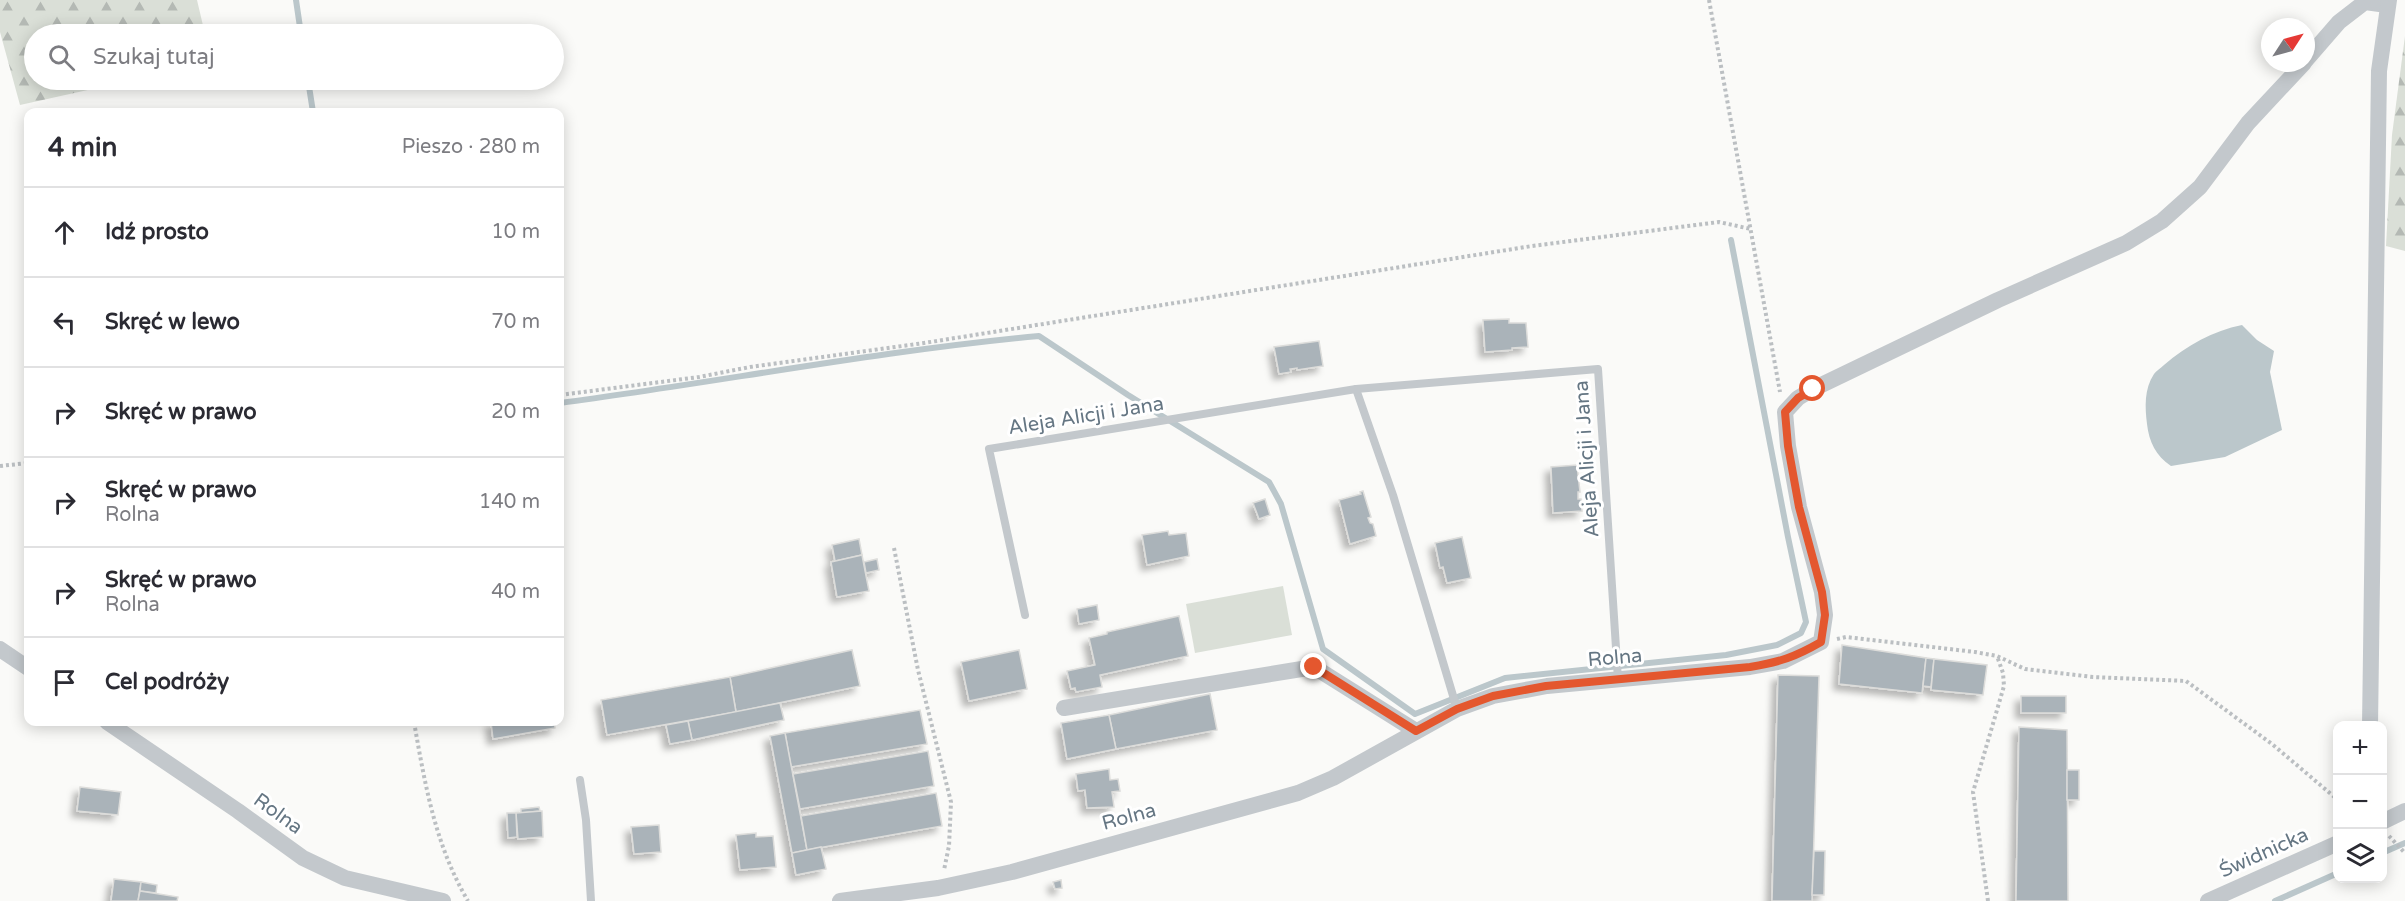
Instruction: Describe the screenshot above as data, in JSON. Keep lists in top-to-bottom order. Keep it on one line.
{"streets":{"street":["Rolna","Świdnicka"],"lane":["Aleja Alicji i Jana"]},"crossings":[["Aleja Alicji i Jana","Rolna"]],"north":"top right","page":{"search":"Szukaj tutaj","heading":["4 min","Pieszo · 280 m"],"list":[["Idź prosto","10 m"],["Skręć w lewo","70 m"],["Skręć w prawo","20 m"],["Skręć w prawo","Rolna","140 m"],["Skręć w prawo","Rolna","40 m"],"Cel podróży"],"map_buttons":["+","−"]}}
